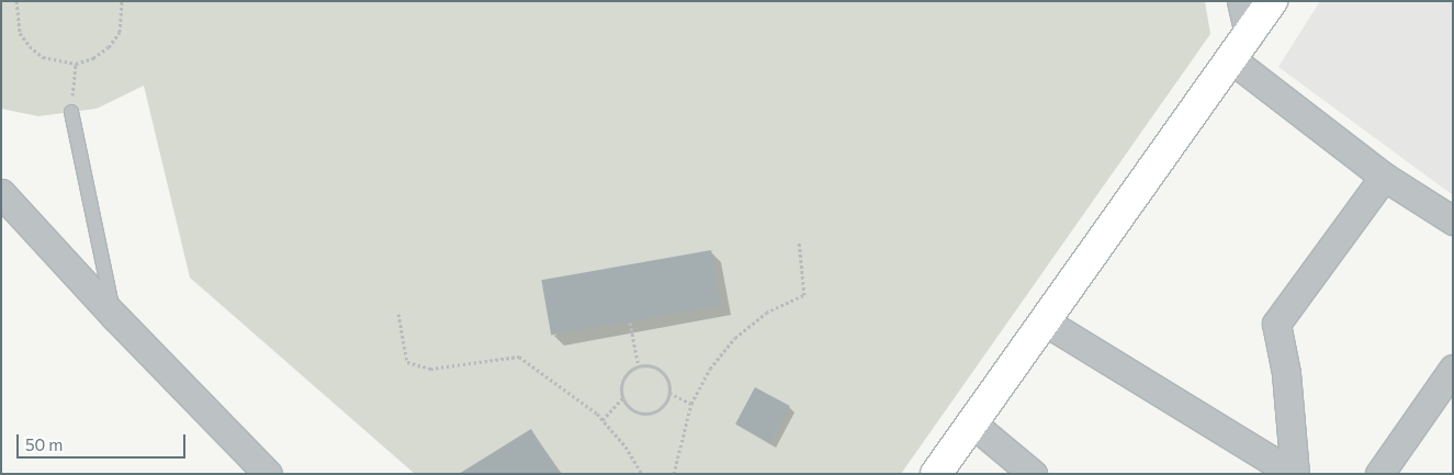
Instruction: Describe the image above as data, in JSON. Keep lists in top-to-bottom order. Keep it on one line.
{"scale_bar":"50 m"}
